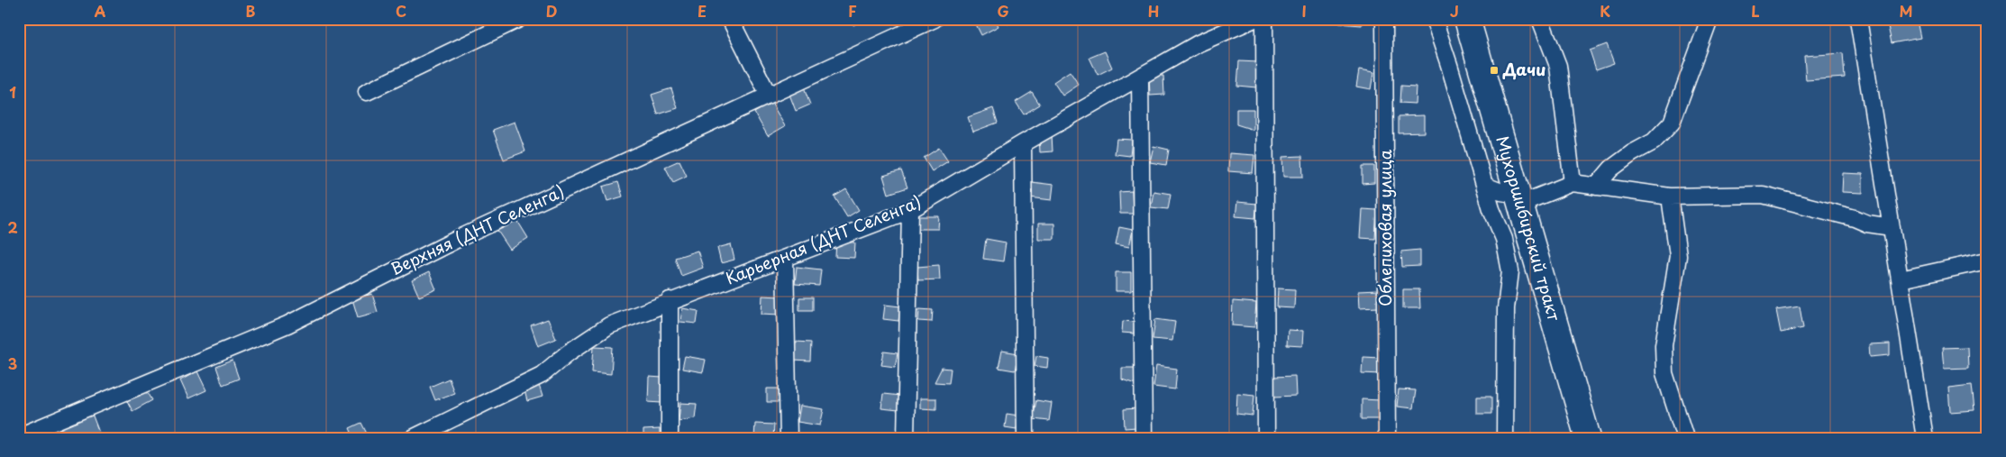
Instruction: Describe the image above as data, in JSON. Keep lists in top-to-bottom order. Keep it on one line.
{"streets":{"main road":["Мухоршибирский тракт"],"street":["Облепиховая улица","Верхняя (ДНТ Селенга)","Карьерная (ДНТ Селенга)"]},"places":{"transit":["Дачи"]},"grid":{"columns":["A","B","C","D","E","F","G","H","I","J","K","L","M"],"rows":["1","2","3"]}}
